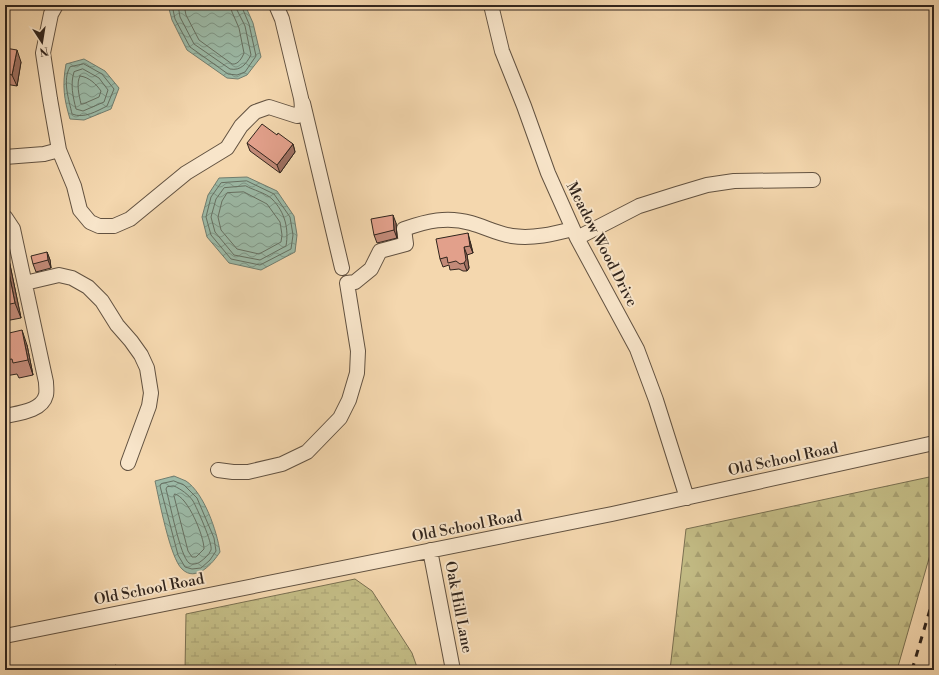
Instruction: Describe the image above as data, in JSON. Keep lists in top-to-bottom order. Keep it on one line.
{"streets":{"street":["Meadow Wood Drive","Old School Road","Oak Hill Lane"]},"crossings":[["Meadow Wood Drive","Old School Road"],["Old School Road","Oak Hill Lane"]],"north":"bottom"}
